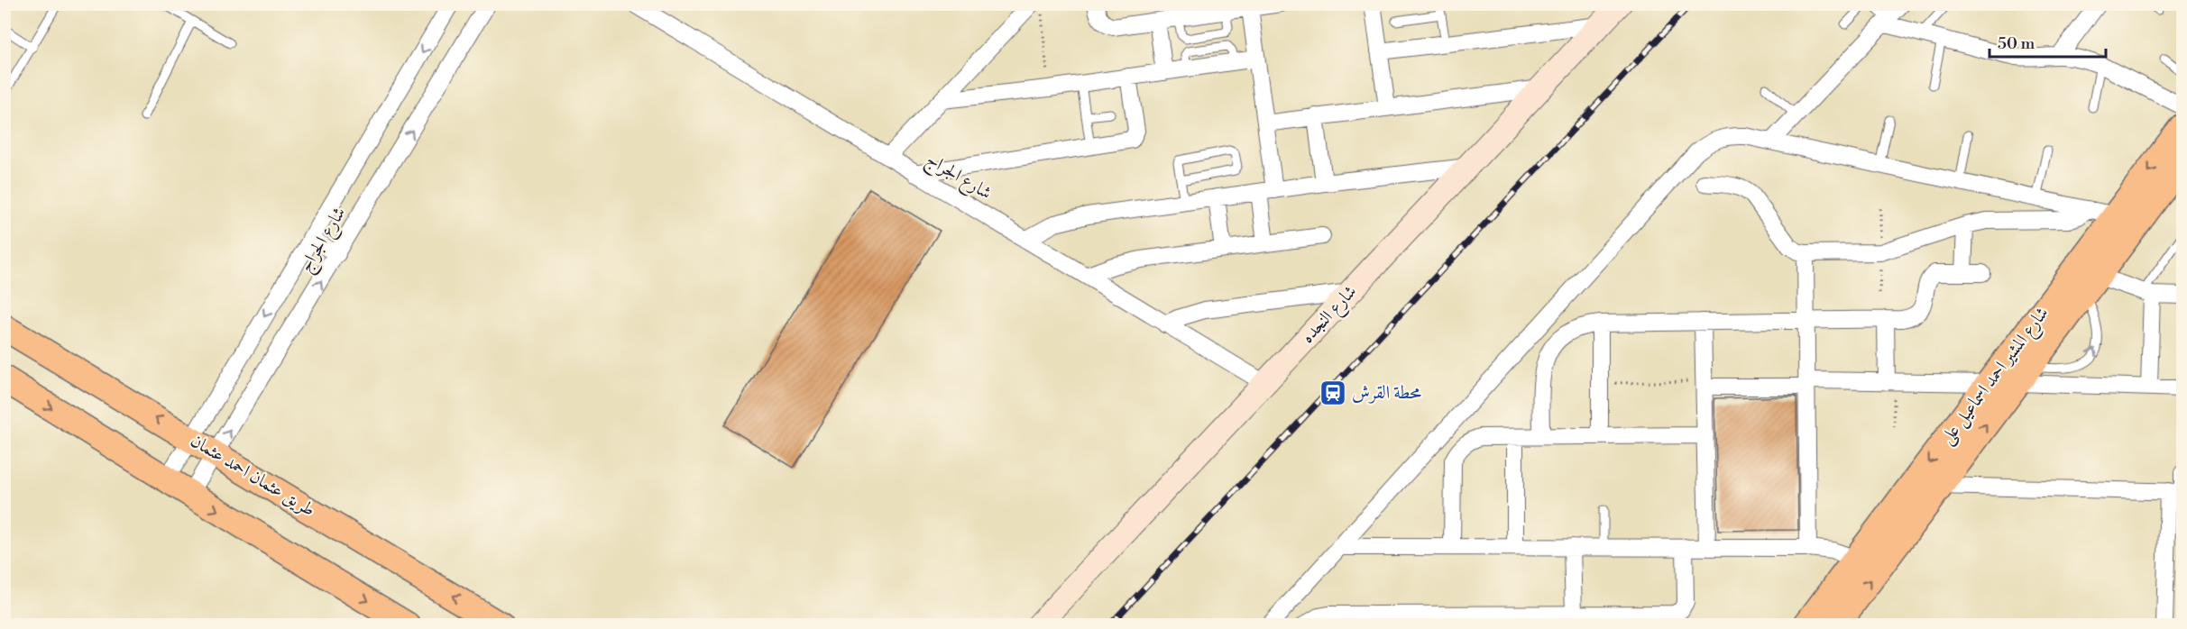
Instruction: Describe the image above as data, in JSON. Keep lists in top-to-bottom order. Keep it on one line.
{"streets":{"main road":["شارع المشير احمد اسماعيل على","طريق عثمان احمد عثمان"],"street":["شارع الجراج","شارع النجده"]},"crossings":[["شارع الجراج","شارع النجده"],["شارع الجراج","طريق عثمان احمد عثمان"]],"places":{"station":["محطة القرش"]},"scale_bar":"50 m"}
